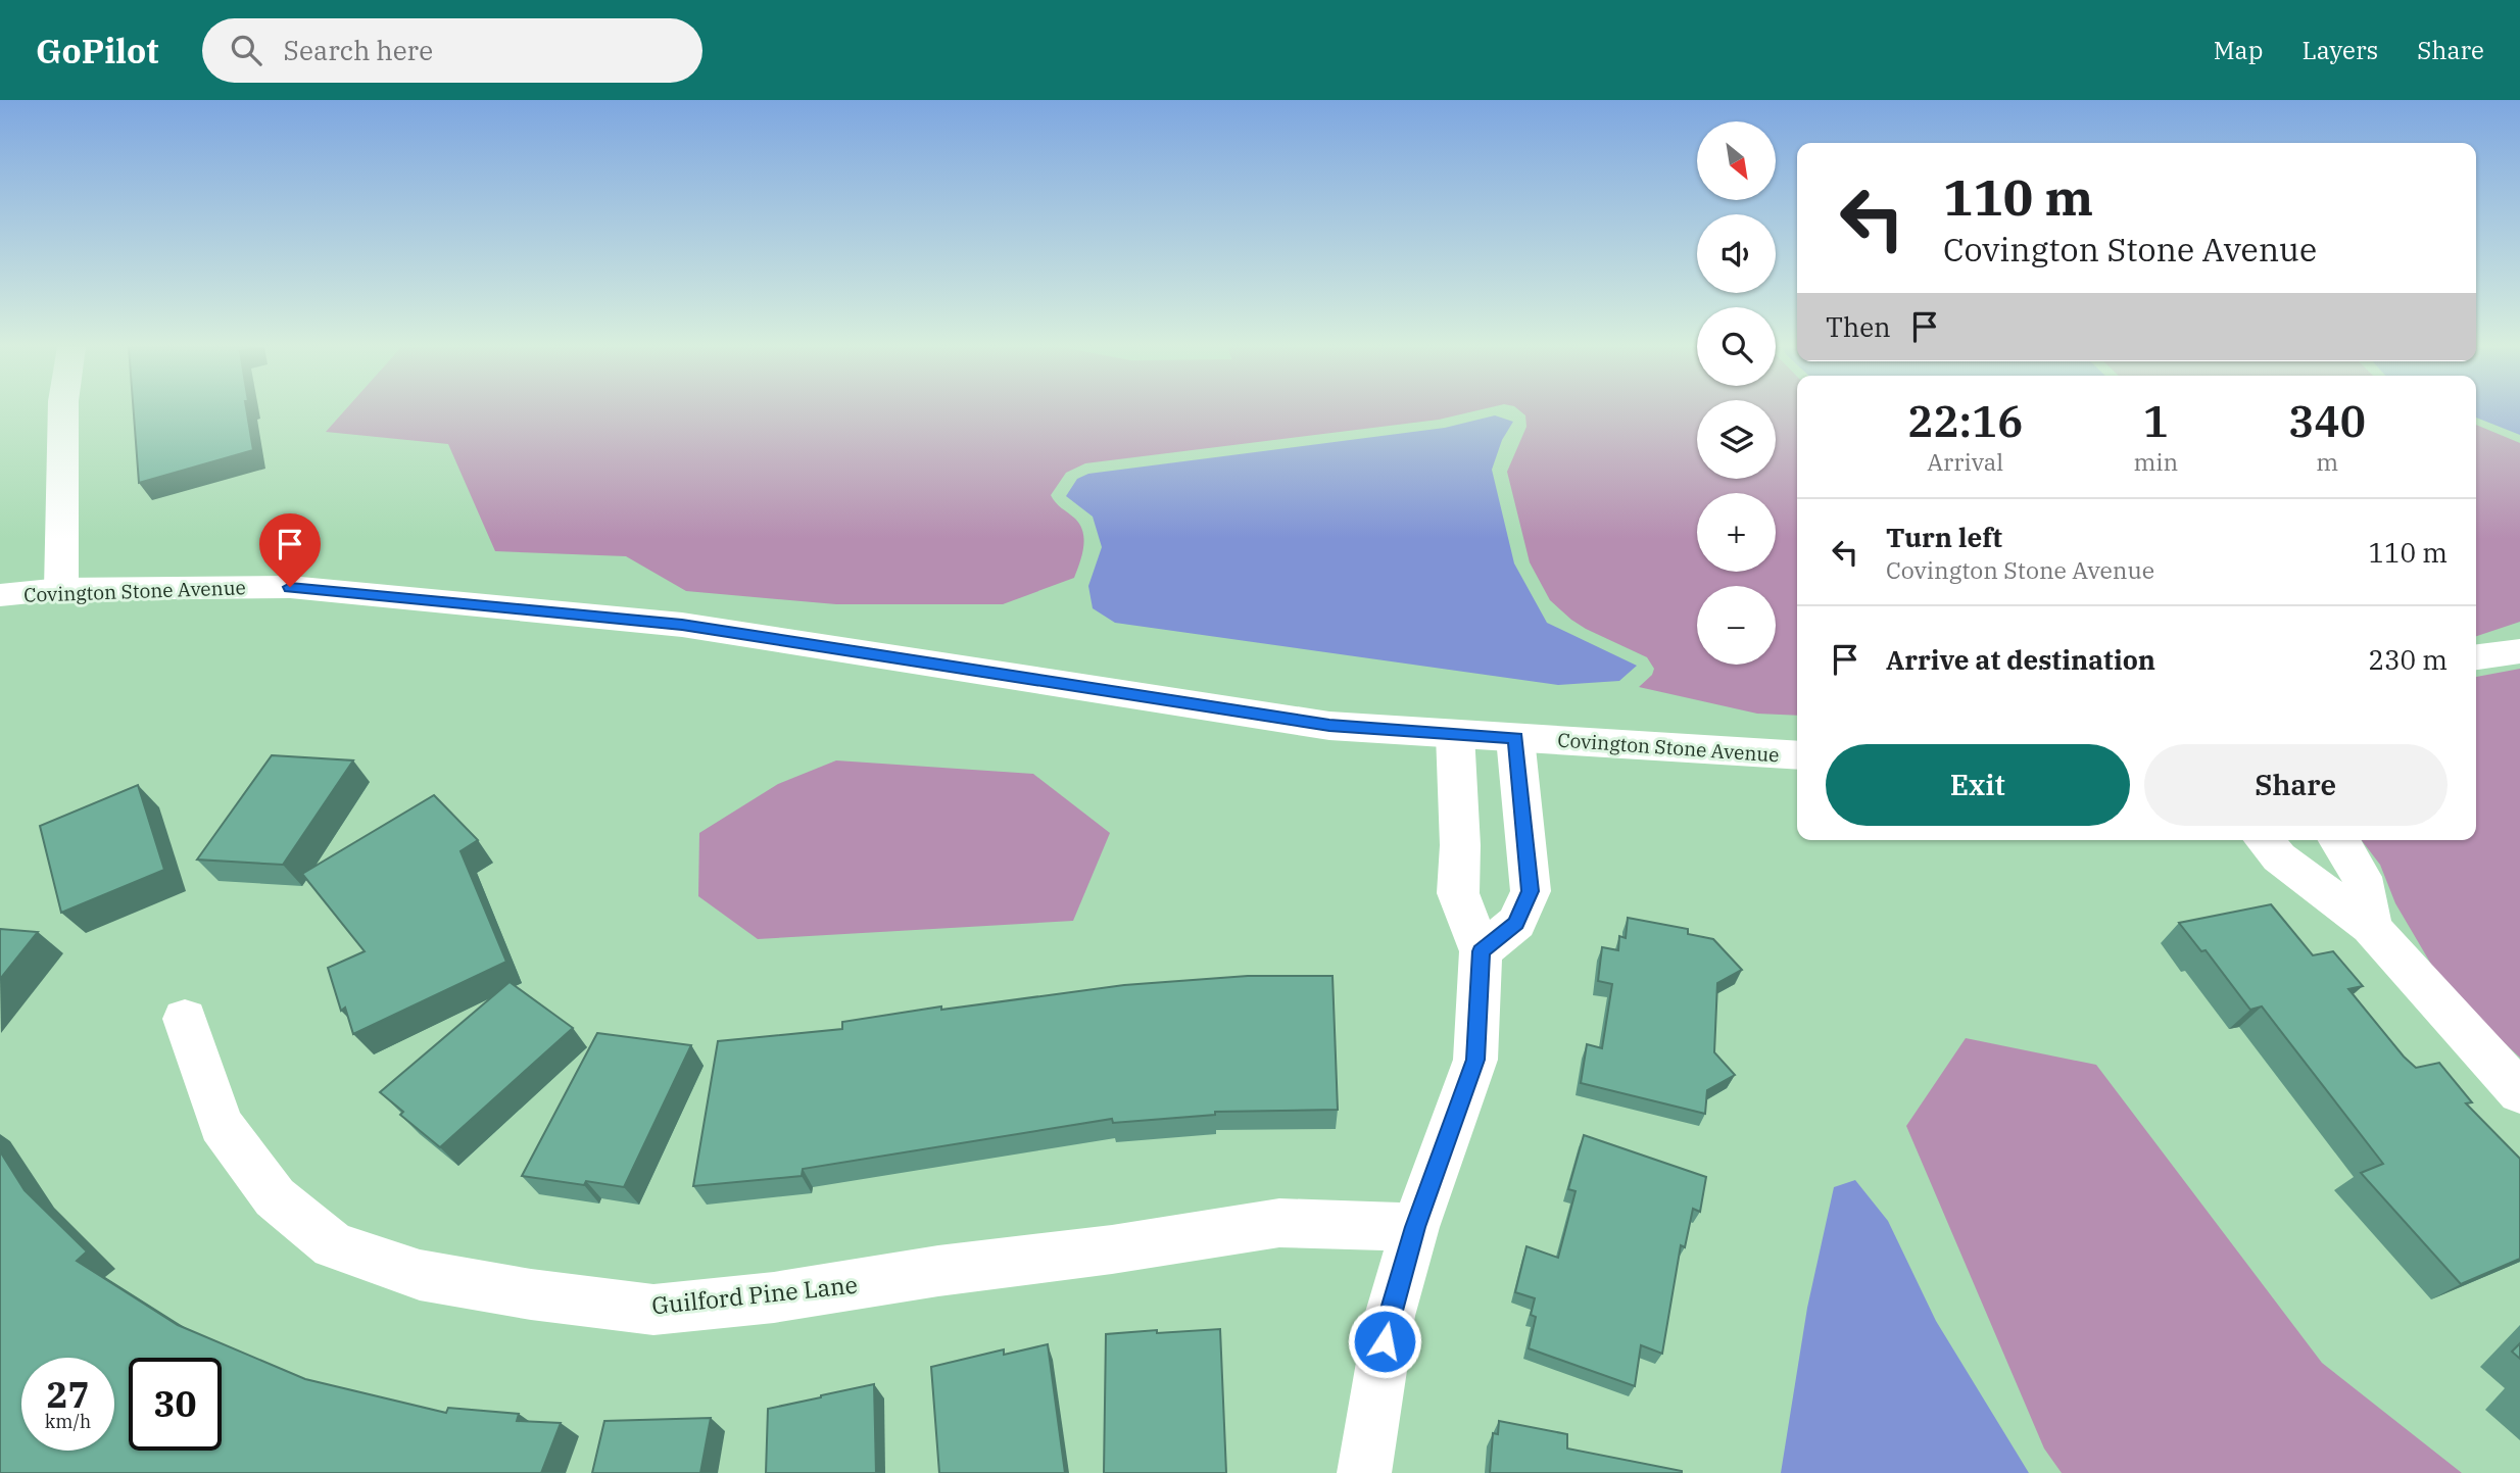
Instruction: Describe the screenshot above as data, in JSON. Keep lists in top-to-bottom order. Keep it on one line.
{"streets":{"street":["Covington Stone Avenue","Guilford Pine Lane"]},"north":"bottom right","page":{"header":"GoPilot","search":"Search here","nav":["Map","Layers","Share"],"map_buttons":["+","−"],"turn":["110 m","Covington Stone Avenue"],"then":"Then","eta":["22:16","Arrival","1","min","340","m"],"list":[{"name":"Turn left","note":"Covington Stone Avenue","value":"110 m"},{"name":"Arrive at destination","value":"230 m"}],"buttons":["Exit","Share"],"speed":"27 km/h","limit":"30"}}
